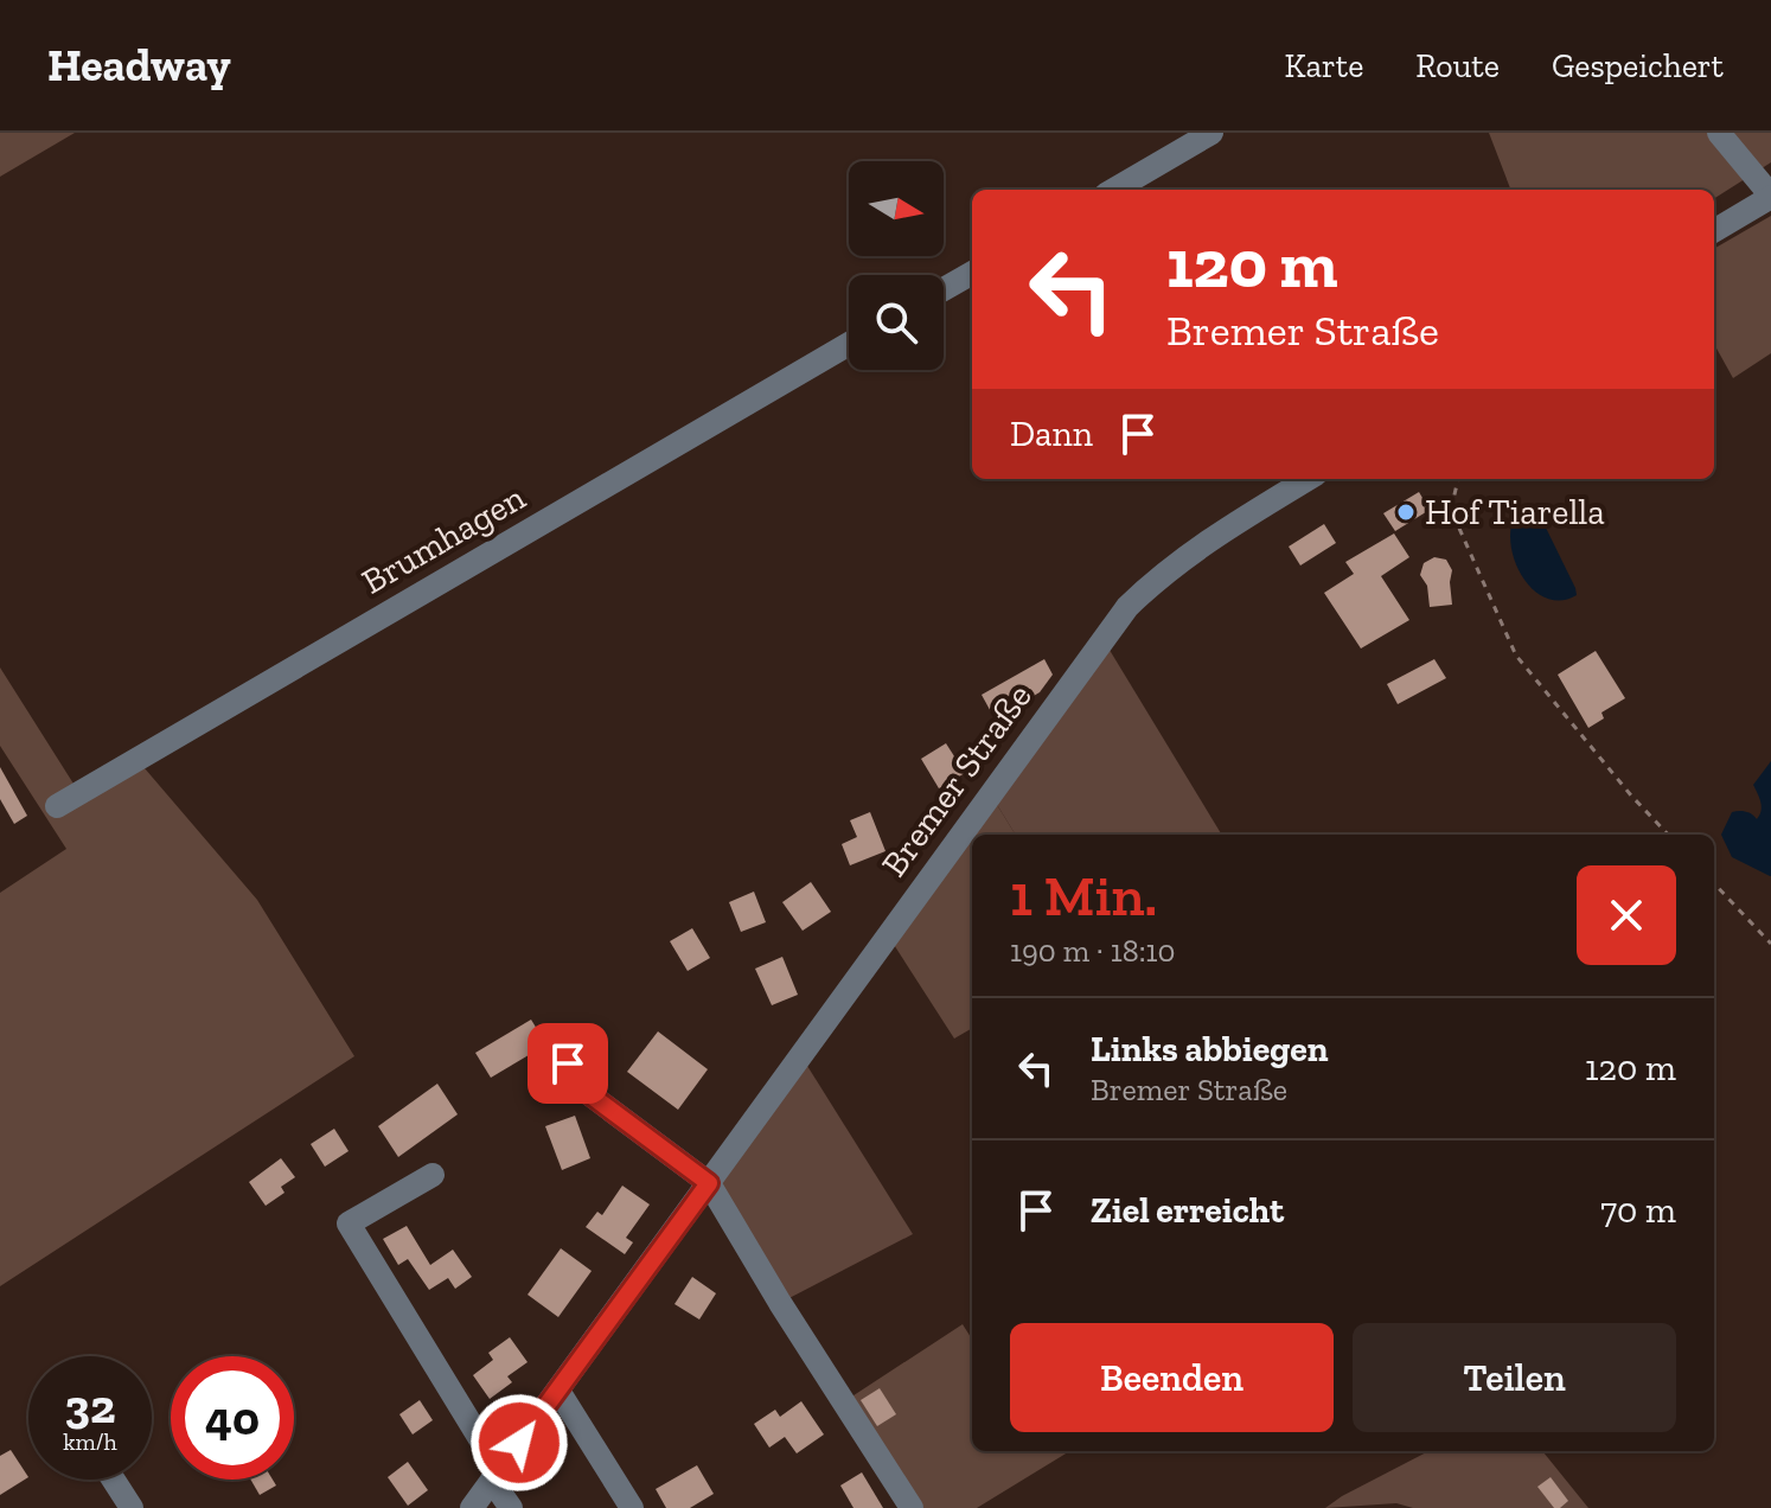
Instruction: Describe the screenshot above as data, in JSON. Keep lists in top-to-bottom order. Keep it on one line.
{"streets":{"street":["Brumhagen","Bremer Straße"]},"places":["Hof Tiarella"],"north":"right","page":{"header":"Headway","nav":["Karte","Route","Gespeichert"],"turn":["120 m","Bremer Straße"],"then":"Dann","heading":["1 Min.","190 m · 18:10"],"list":[{"name":"Links abbiegen","note":"Bremer Straße","value":"120 m"},{"name":"Ziel erreicht","value":"70 m"}],"buttons":["Beenden","Teilen"],"speed":"32 km/h","limit":"40"}}
